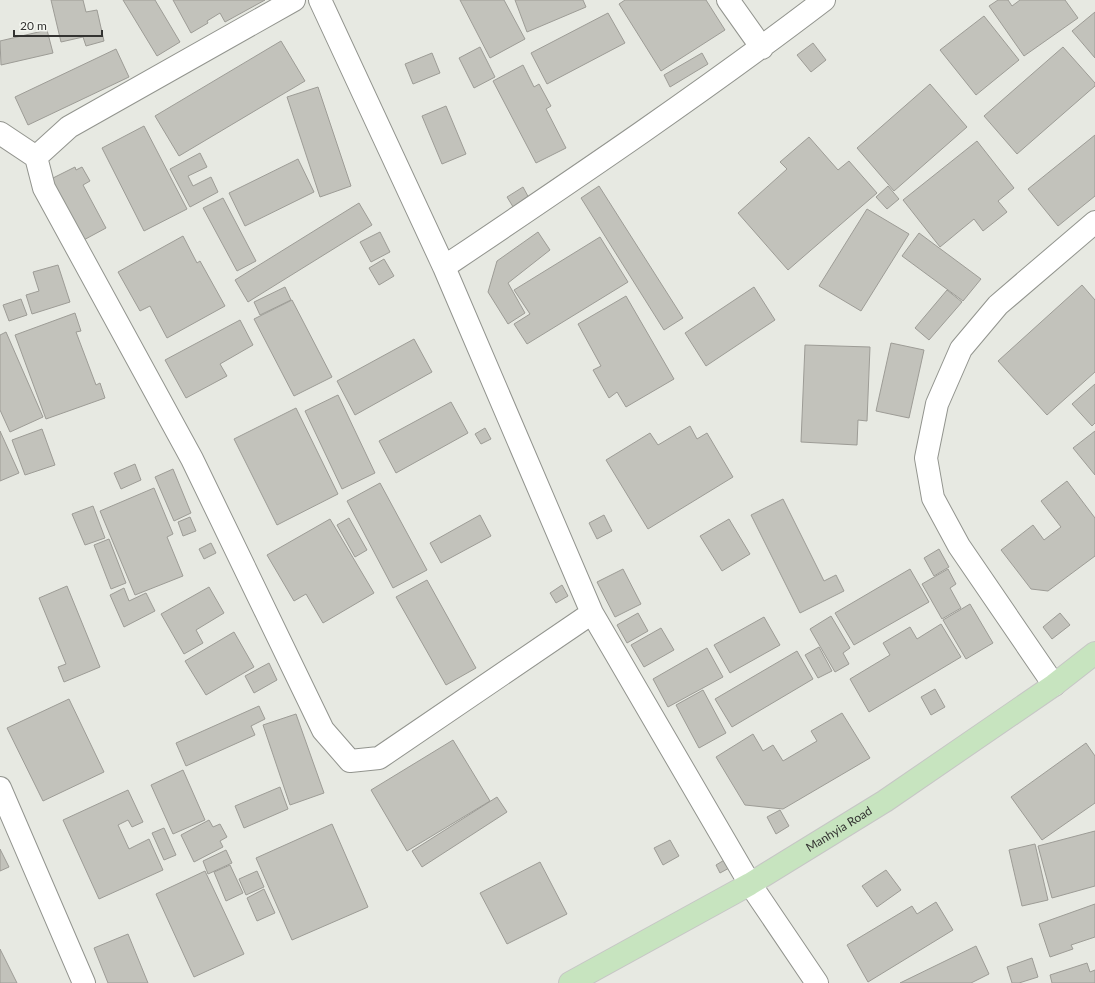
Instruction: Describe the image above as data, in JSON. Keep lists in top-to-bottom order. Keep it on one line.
{"streets":{"main road":["Manhyia Road"]},"scale_bar":"20 m"}
